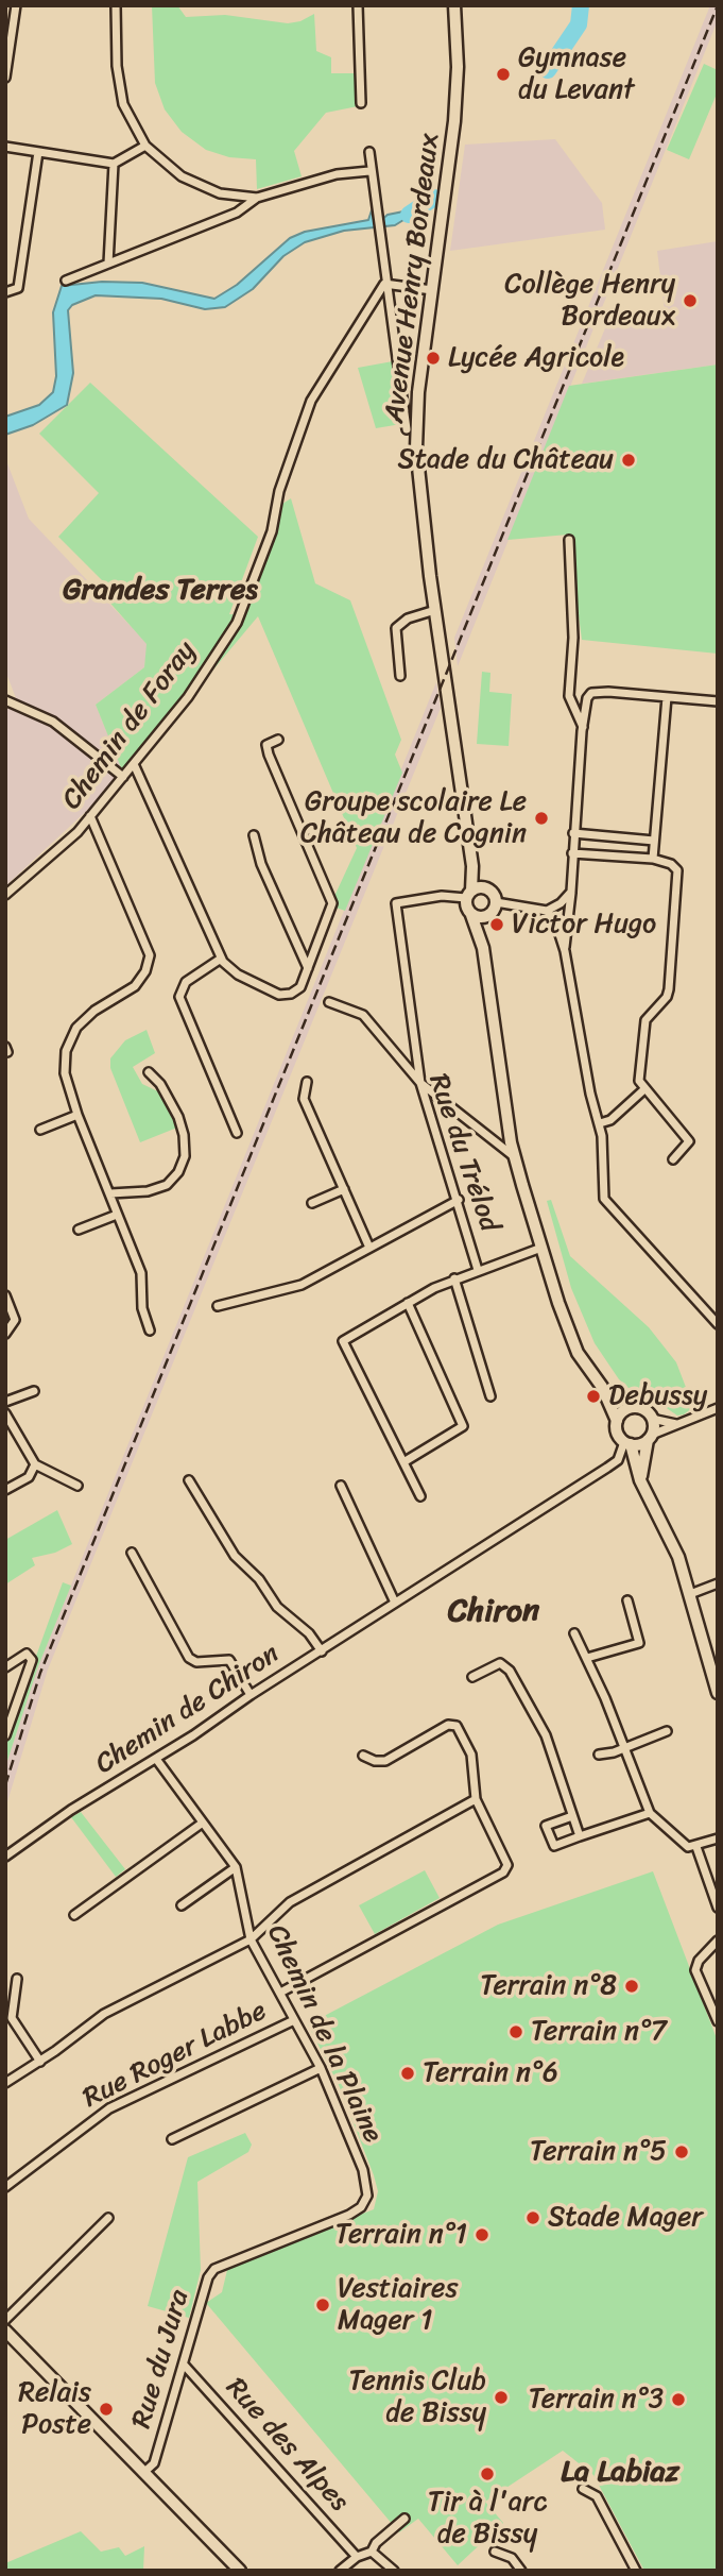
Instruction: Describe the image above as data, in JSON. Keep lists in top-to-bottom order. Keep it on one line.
{"streets":{"main road":["Avenue Henry Bordeaux"],"street":["Chemin de Foray","Rue du Trélod","Chemin de Chiron","Chemin de la Plaine","Rue Roger Labbe","Rue du Jura","Rue des Alpes"]},"crossings":[["Avenue Henry Bordeaux","Chemin de Foray"],["Chemin de Chiron","Chemin de la Plaine"],["Chemin de la Plaine","Rue Roger Labbe"],["Chemin de la Plaine","Rue du Jura"],["Rue du Jura","Rue des Alpes"]],"districts":["Grandes Terres","Chiron","La Labiaz"],"places":["Gymnase du Levant","Collège Henry Bordeaux","Lycée Agricole","Stade du Château","Groupe scolaire Le Château de Cognin","Victor Hugo","Debussy","Terrain n°8","Terrain n°7","Terrain n°6","Terrain n°5","Stade Mager","Terrain n°1","Vestiaires Mager 1","Tennis Club de Bissy","Terrain n°3","Relais Poste","Tir à l'arc de Bissy"]}
